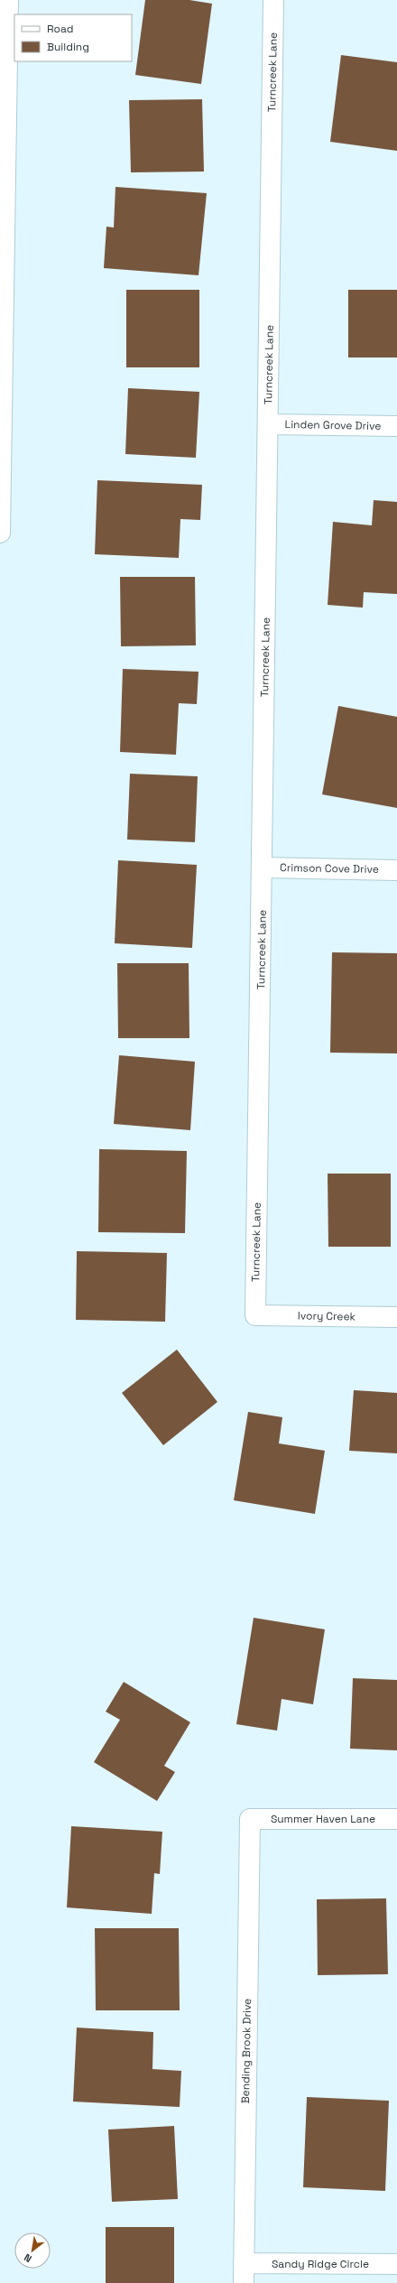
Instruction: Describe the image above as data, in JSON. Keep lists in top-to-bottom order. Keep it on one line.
{"streets":{"street":["Turncreek Lane","Linden Grove Drive","Crimson Cove Drive","Ivory Creek","Summer Haven Lane","Bending Brook Drive","Sandy Ridge Circle"]},"crossings":[["Turncreek Lane","Linden Grove Drive"],["Turncreek Lane","Crimson Cove Drive"],["Turncreek Lane","Ivory Creek"],["Summer Haven Lane","Bending Brook Drive"],["Bending Brook Drive","Sandy Ridge Circle"]],"legend":["Road","Building"],"north":"bottom left"}
